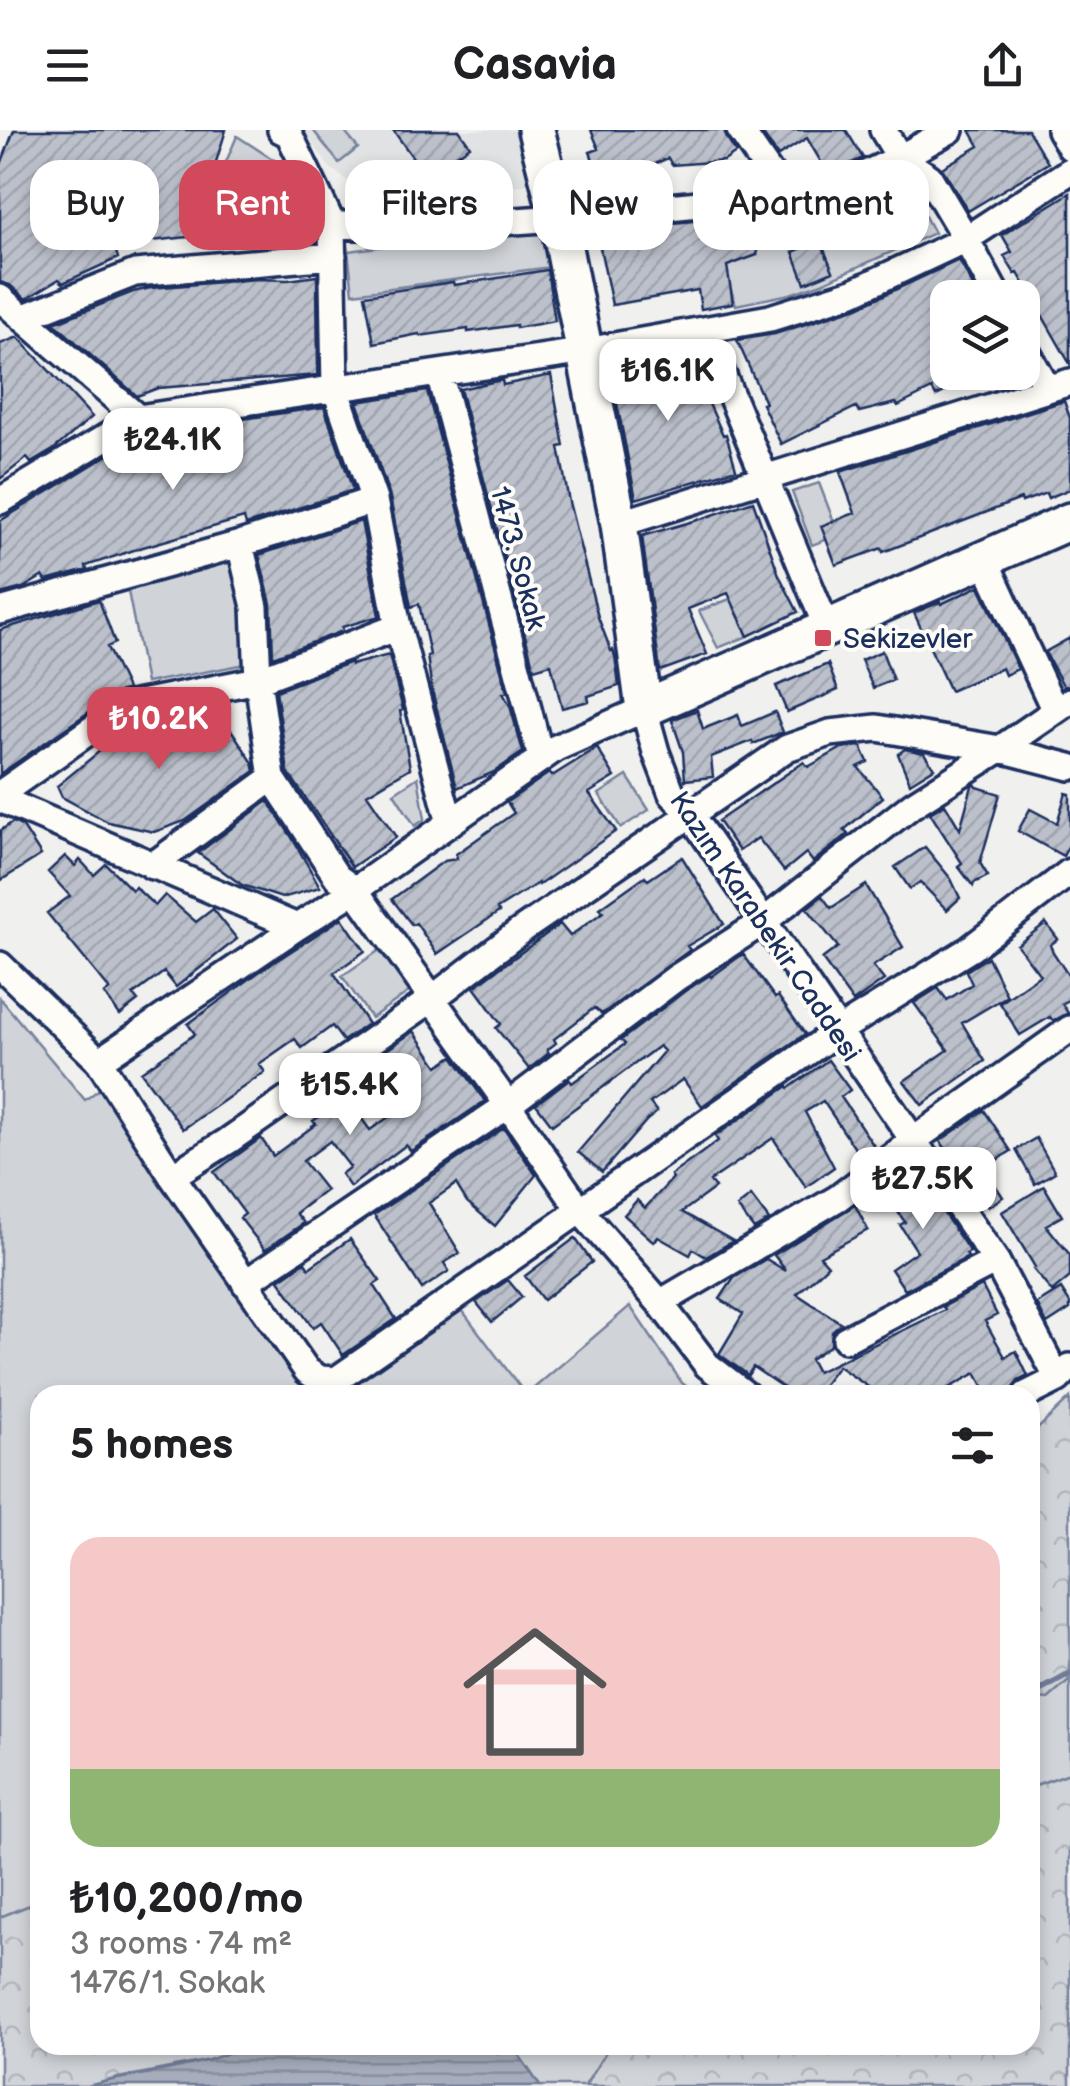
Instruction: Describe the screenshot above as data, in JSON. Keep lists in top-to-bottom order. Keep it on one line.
{"streets":{"street":["1473. Sokak","Kazım Karabekir Caddesi"]},"places":{"transit":["Sekizevler"]},"page":{"header":"Casavia","chip":["Buy","Rent","Filters","New","Apartment"],"price":["₺16.1K","₺24.1K","₺10.2K","₺15.4K","₺27.5K"],"heading":"5 homes","list":[{"name":"₺10,200/mo","note":"3 rooms · 74 m² · 1476/1. Sokak"}]}}
